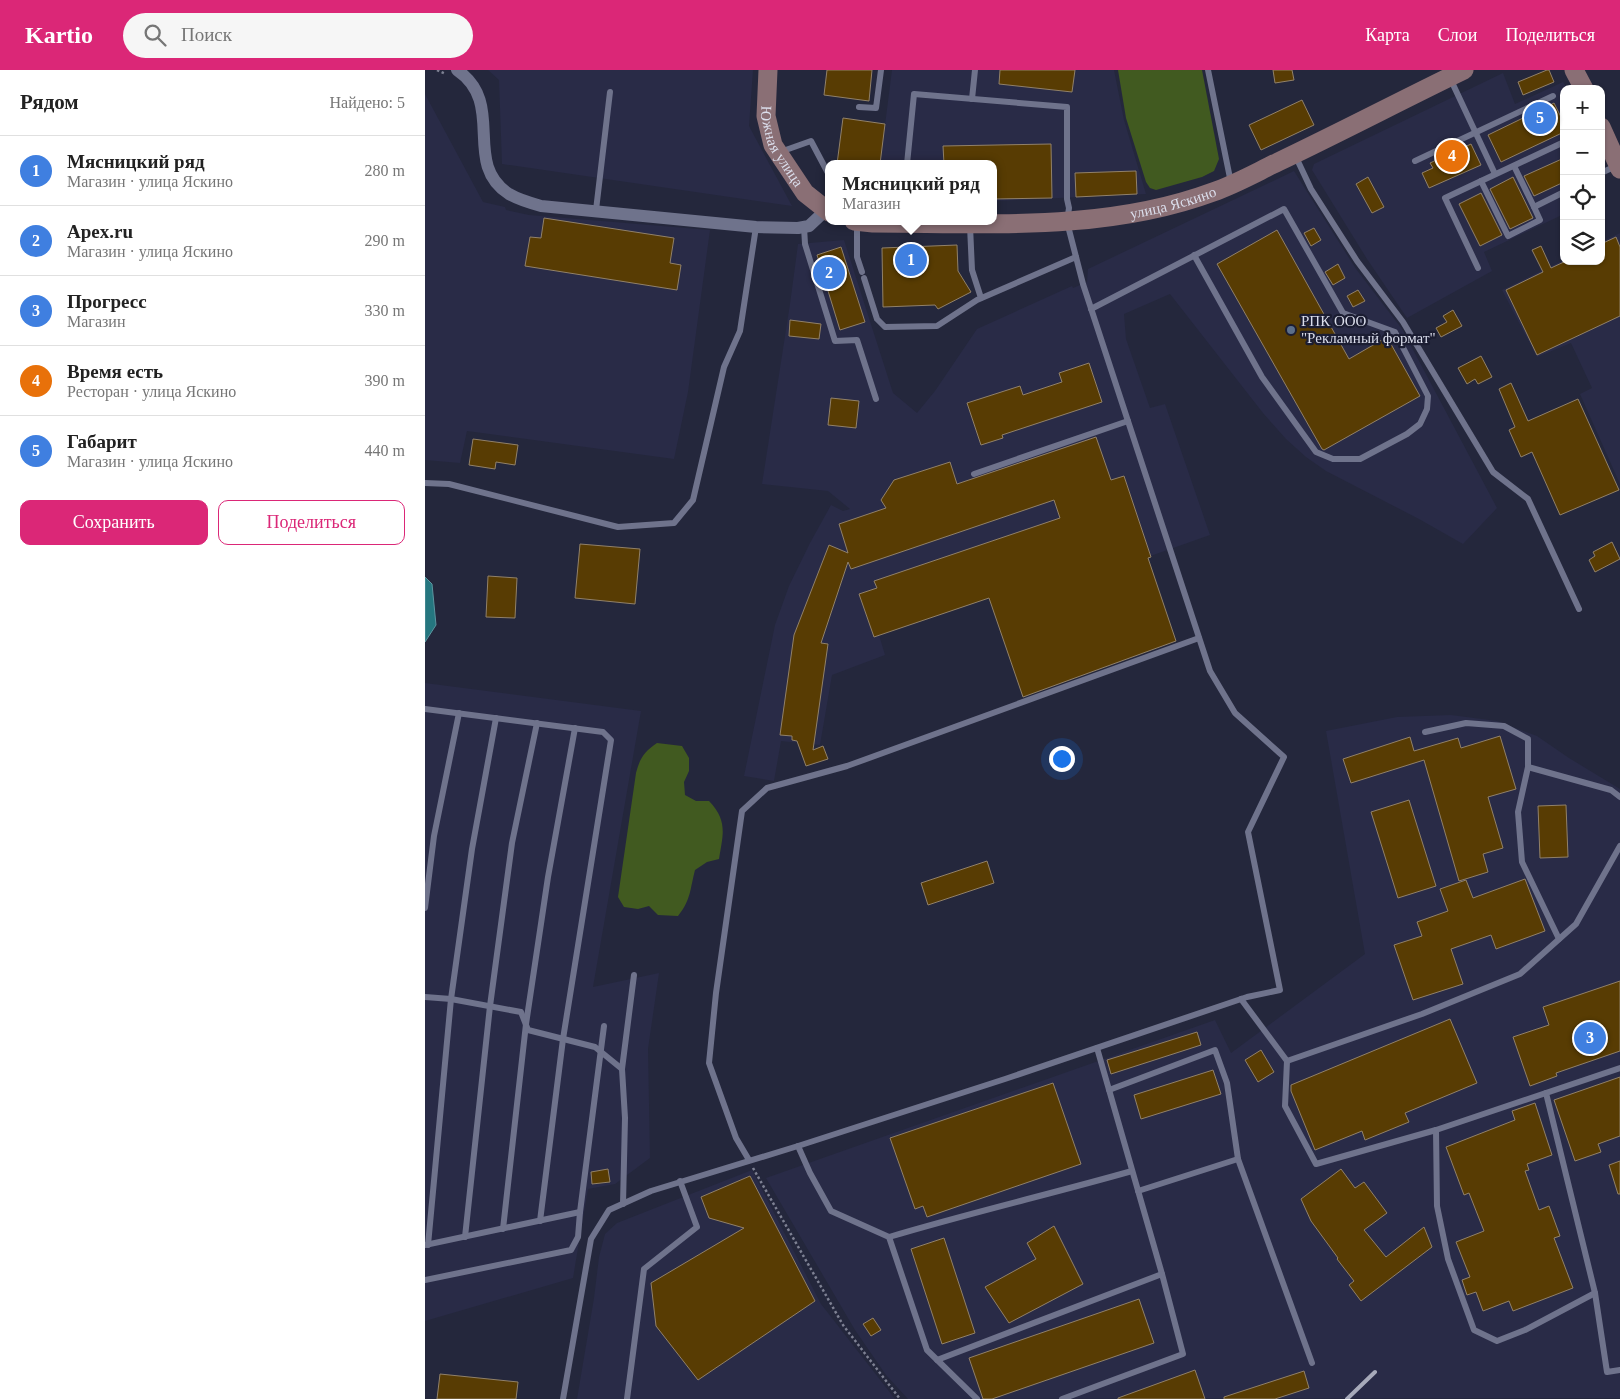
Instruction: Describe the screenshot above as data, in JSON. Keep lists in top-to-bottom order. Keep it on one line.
{"streets":{"street":["Южная улица","улица Яскино"]},"places":["РПК ООО \"Рекламный формат\""],"page":{"header":"Kartio","search":"Поиск","nav":["Карта","Слои","Поделиться"],"heading":["Рядом","Найдено: 5"],"map_buttons":["+","−"],"pins":["5","4","1","2","3"],"list":[{"mark":"1","name":"Мясницкий ряд","note":"Магазин · улица Яскино","value":"280 m"},{"mark":"2","name":"Apex.ru","note":"Магазин · улица Яскино","value":"290 m"},{"mark":"3","name":"Прогресс","note":"Магазин","value":"330 m"},{"mark":"4","name":"Время есть","note":"Ресторан · улица Яскино","value":"390 m"},{"mark":"5","name":"Габарит","note":"Магазин · улица Яскино","value":"440 m"}],"popup":["Мясницкий ряд","Магазин"],"buttons":["Сохранить","Поделиться"]}}
